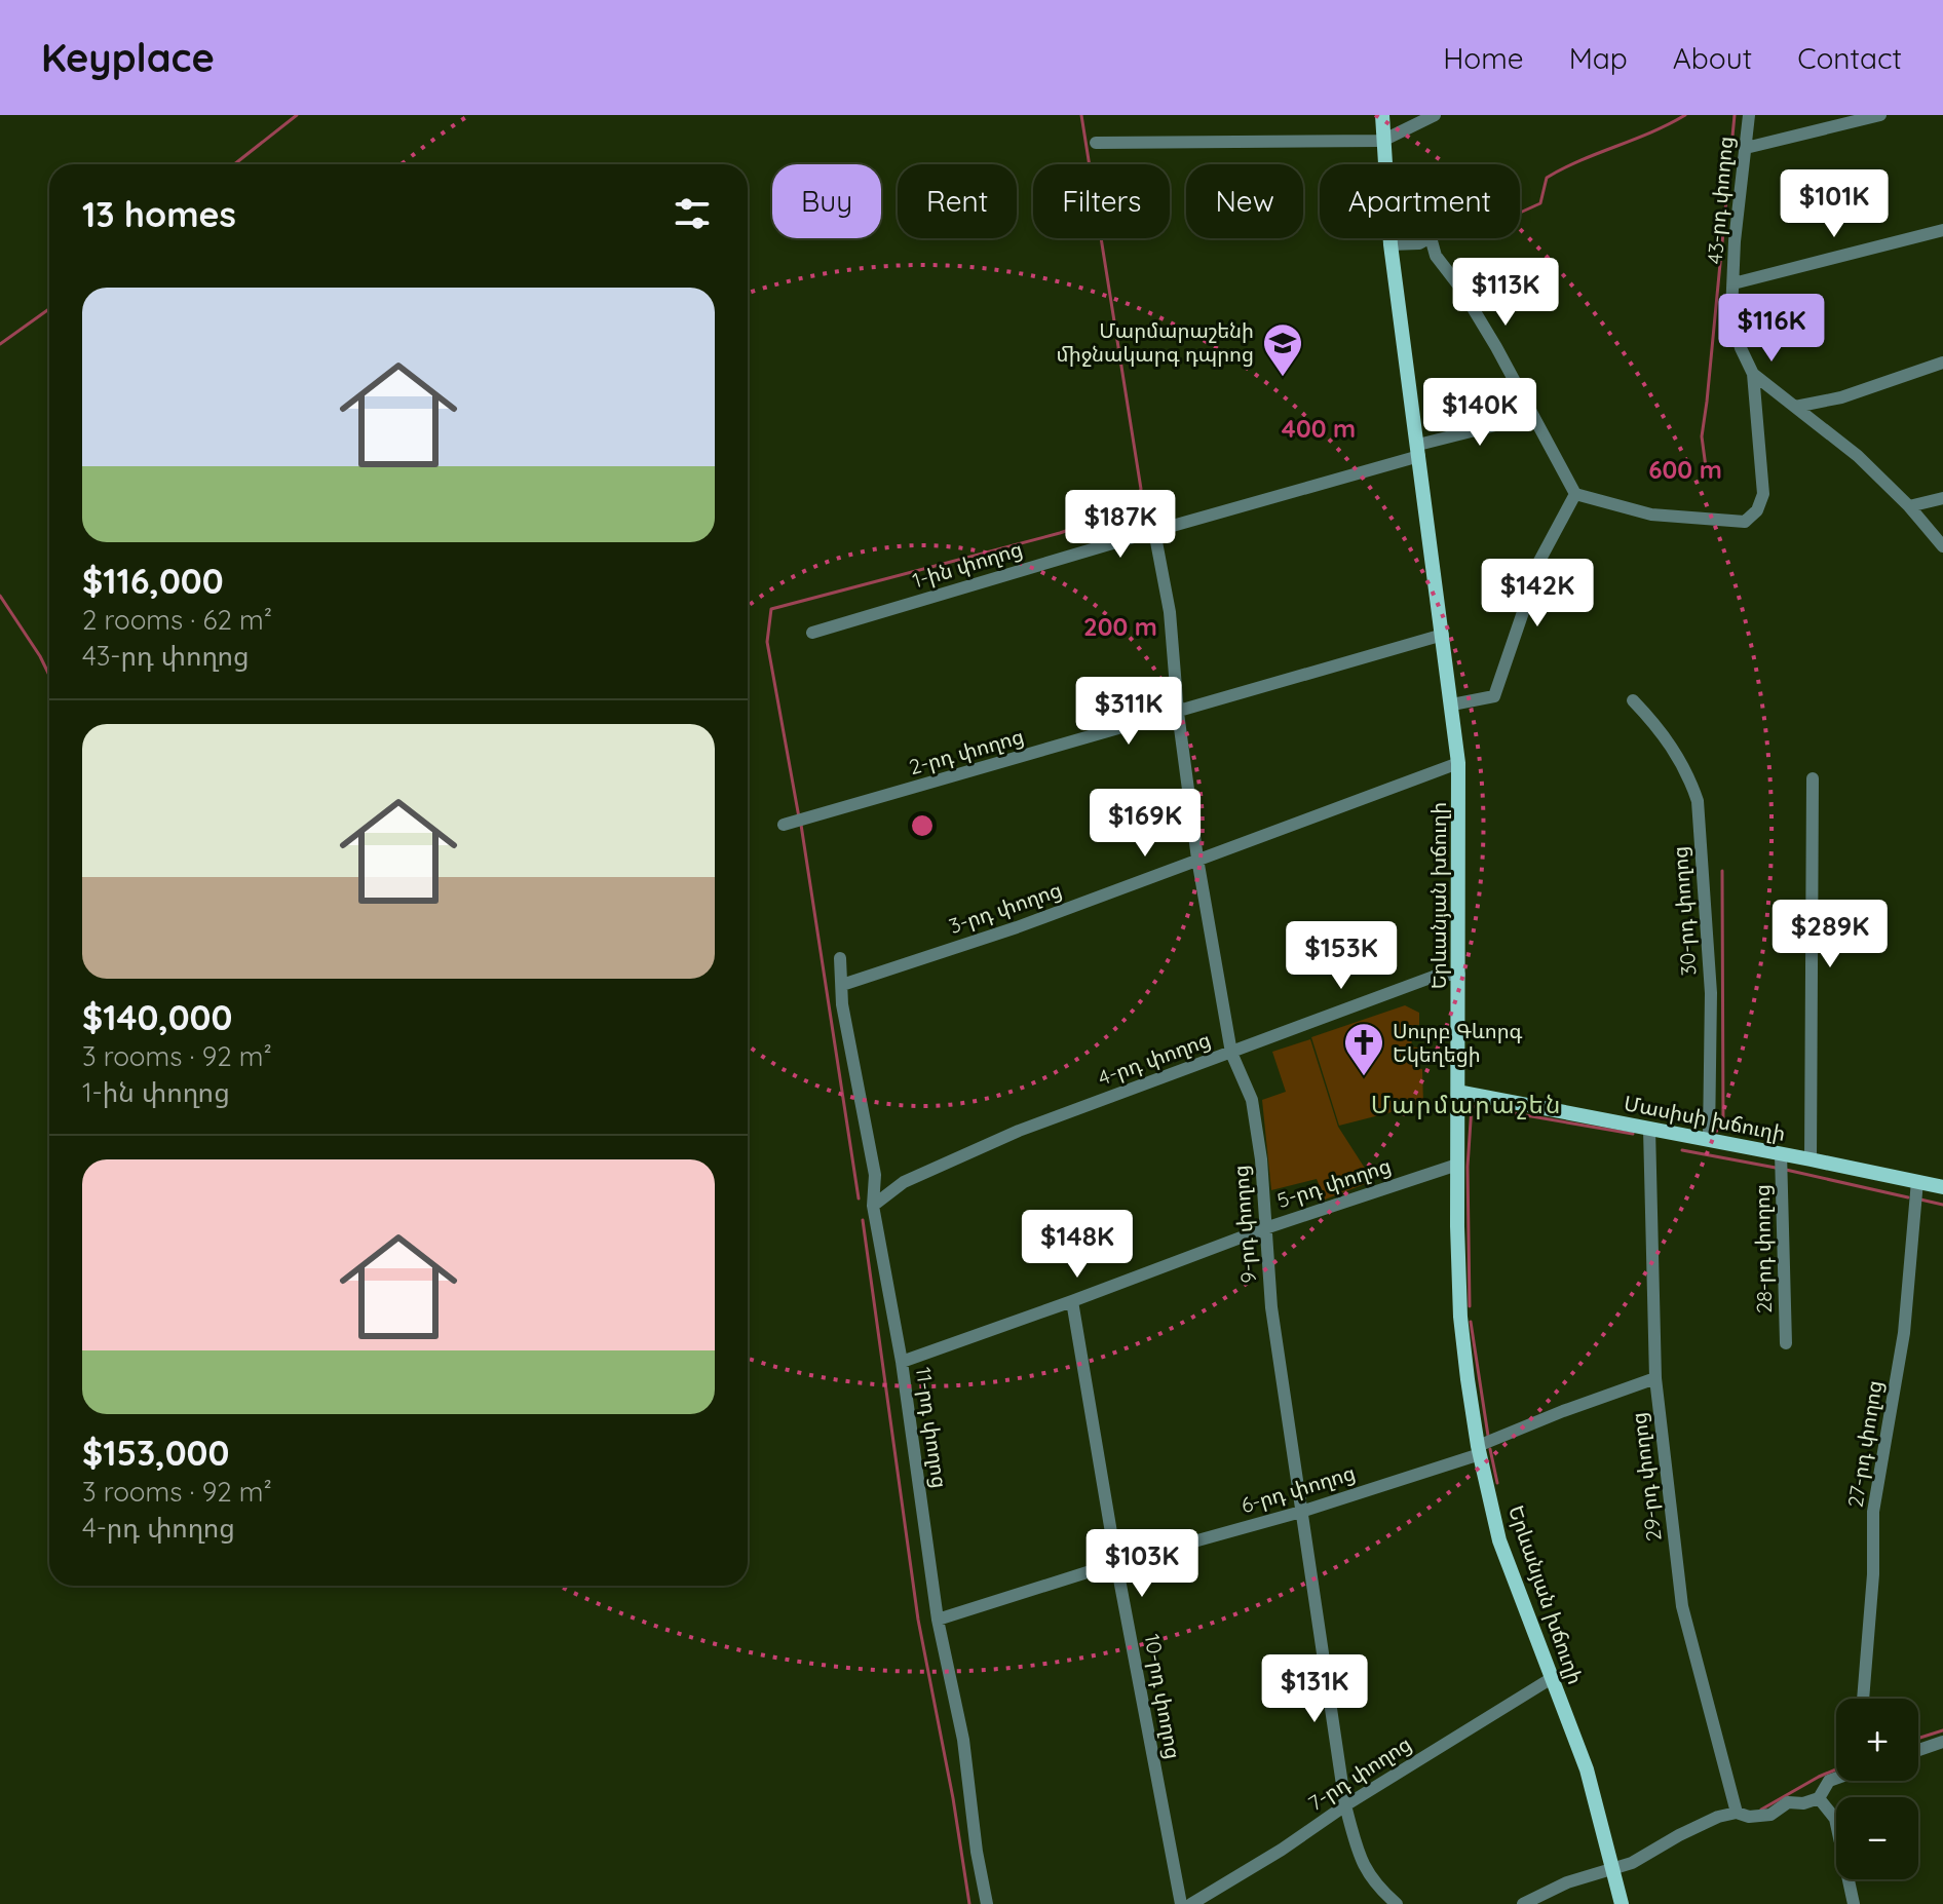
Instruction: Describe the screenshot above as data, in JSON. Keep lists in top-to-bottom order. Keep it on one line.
{"streets":{"main road":["Երևանյան խճուղի","Մասիսի խճուղի"],"street":["43-րդ փողոց","1-ին փողոց","2-րդ փողոց","3-րդ փողոց","30-րդ փողոց","4-րդ փողոց","5-րդ փողոց","9-րդ փողոց","28-րդ փողոց","11-րդ փողոց","27-րդ փողոց","29-րդ փողոց","6-րդ փողոց","10-րդ փողոց","7-րդ փողոց"]},"crossings":[["1-ին փողոց","Երևանյան խճուղի"],["1-ին փողոց","9-րդ փողոց"],["2-րդ փողոց","Երևանյան խճուղի"],["2-րդ փողոց","9-րդ փողոց"],["Երևանյան խճուղի","3-րդ փողոց"],["Երևանյան խճուղի","4-րդ փողոց"],["Երևանյան խճուղի","Մասիսի խճուղի"],["Երևանյան խճուղի","5-րդ փողոց"],["Երևանյան խճուղի","6-րդ փողոց"],["Երևանյան խճուղի","7-րդ փողոց"],["3-րդ փողոց","9-րդ փողոց"],["3-րդ փողոց","11-րդ փողոց"],["30-րդ փողոց","Մասիսի խճուղի"],["4-րդ փողոց","9-րդ փողոց"],["4-րդ փողոց","11-րդ փողոց"],["Մասիսի խճուղի","28-րդ փողոց"],["Մասիսի խճուղի","27-րդ փողոց"],["Մասիսի խճուղի","29-րդ փողոց"],["5-րդ փողոց","9-րդ փողոց"],["5-րդ փողոց","11-րդ փողոց"],["5-րդ փողոց","10-րդ փողոց"],["9-րդ փողոց","6-րդ փողոց"],["9-րդ փողոց","7-րդ փողոց"],["11-րդ փողոց","6-րդ փողոց"],["29-րդ փողոց","6-րդ փողոց"],["6-րդ փողոց","10-րդ փողոց"]],"districts":["Մարմարաշեն"],"places":{"school or university":["Մարմարաշենի միջնակարգ դպրոց"],"church":["Սուրբ Գևորգ Եկեղեցի"]},"page":{"header":"Keyplace","nav":["Home","Map","About","Contact"],"chip":["Buy","Rent","Filters","New","Apartment"],"heading":"13 homes","price":["$101K","$113K","$116K","$140K","$187K","$142K","$311K","$169K","$289K","$153K","$148K","$103K","$131K"],"list":[{"name":"$116,000","note":"2 rooms · 62 m² · 43-րդ փողոց"},{"name":"$140,000","note":"3 rooms · 92 m² · 1-ին փողոց"},{"name":"$153,000","note":"3 rooms · 92 m² · 4-րդ փողոց"}],"map_buttons":["+","−"]},"rings":["400 m","600 m","200 m"]}
